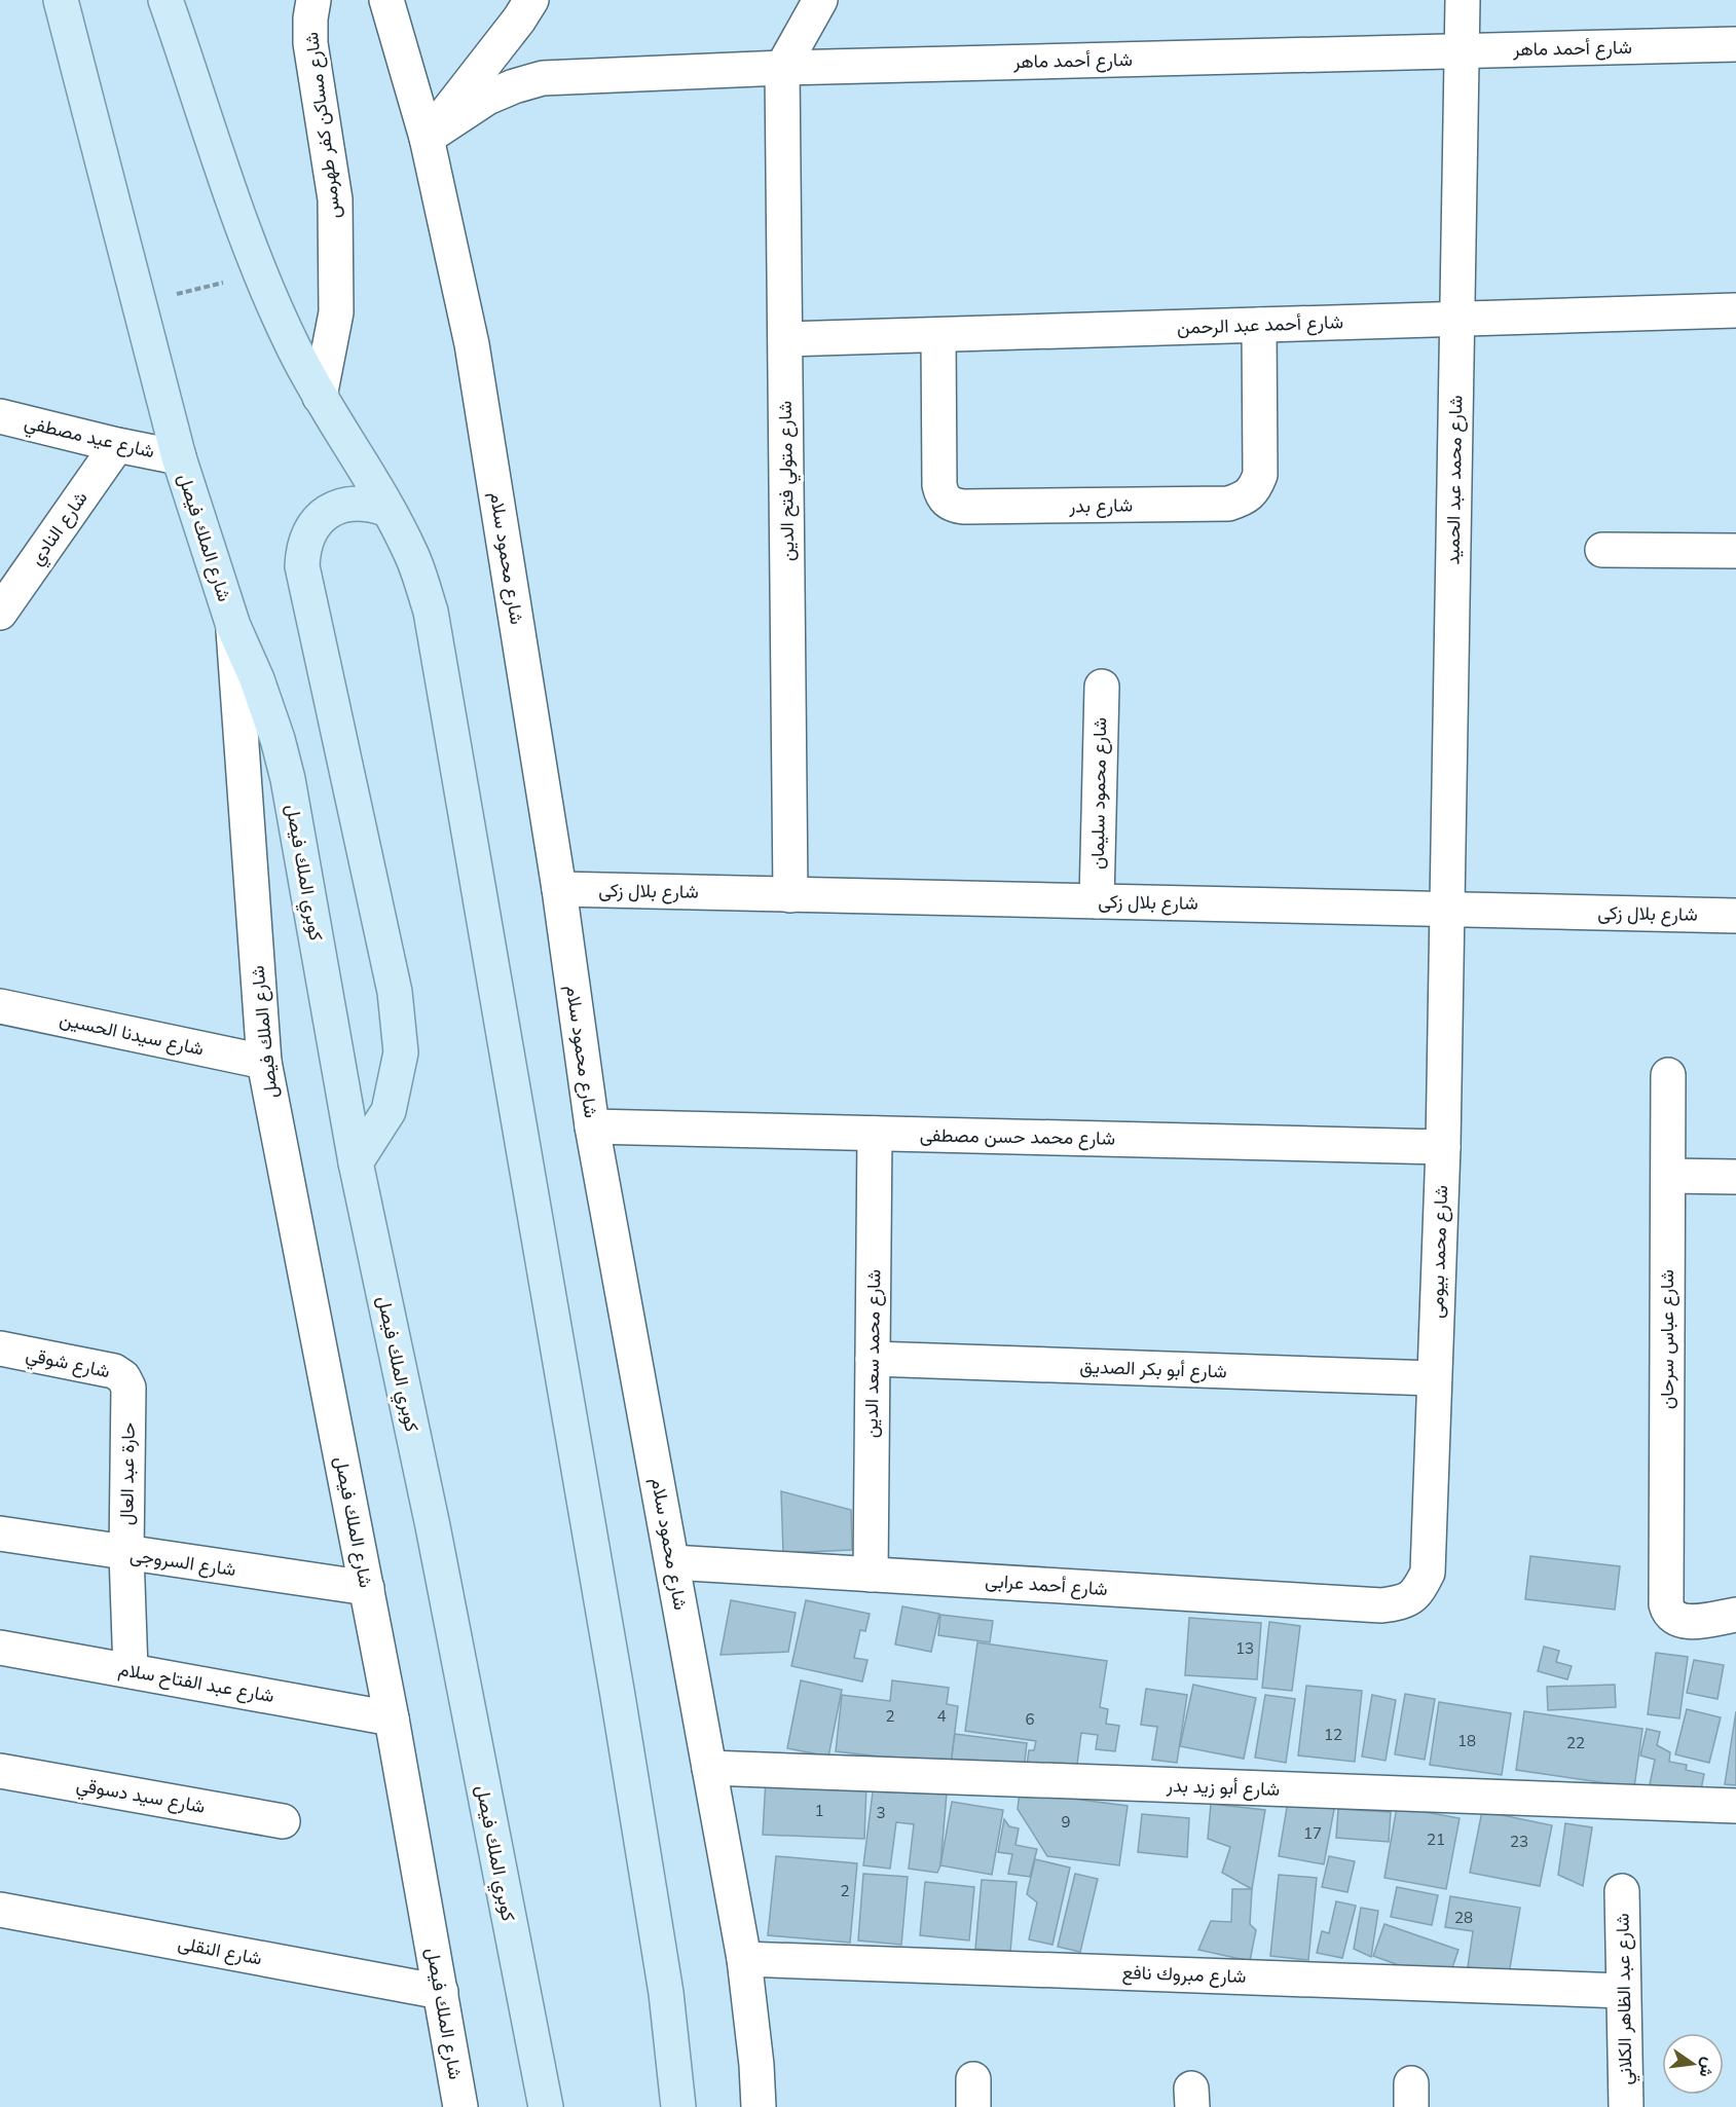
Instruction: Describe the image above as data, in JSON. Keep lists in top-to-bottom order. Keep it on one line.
{"streets":{"main road":["شارع الملك فيصل","كوبري الملك فيصل"],"street":["شارع أحمد ماهر","شارع مساكن كفر طهرمس","شارع أحمد عبد الرحمن","شارع عيد مصطفي","شارع محمد عبد الحميد","شارع متولي فتح الدين","شارع بدر","شارع النادي","شارع محمود سلام","شارع محمود سليمان","شارع بلال زكى","شارع سيدنا الحسين","شارع محمد حسن مصطفى","شارع محمد بيومى","شارع عباس سرحان","شارع محمد سعد الدين","شارع شوقي","شارع أبو بكر الصديق","حارة عبد العال","شارع السروجى","شارع أحمد عرابى","شارع عبد الفتاح سلام","شارع أبو زيد بدر","شارع سيد دسوقي","شارع النقلى","شارع مبروك نافع","شارع عبد الظاهر الكلاني"]},"crossings":[["شارع أحمد ماهر","شارع محمد عبد الحميد"],["شارع أحمد ماهر","شارع متولي فتح الدين"],["شارع أحمد ماهر","شارع محمود سلام"],["شارع أحمد عبد الرحمن","شارع محمد عبد الحميد"],["شارع أحمد عبد الرحمن","شارع متولي فتح الدين"],["شارع أحمد عبد الرحمن","شارع بدر"],["شارع عيد مصطفي","شارع النادي"],["شارع عيد مصطفي","شارع الملك فيصل"],["شارع محمد عبد الحميد","شارع بلال زكى"],["شارع محمد عبد الحميد","شارع محمد بيومى"],["شارع متولي فتح الدين","شارع بلال زكى"],["شارع الملك فيصل","كوبري الملك فيصل"],["شارع الملك فيصل","شارع سيدنا الحسين"],["شارع الملك فيصل","شارع السروجى"],["شارع الملك فيصل","شارع عبد الفتاح سلام"],["شارع الملك فيصل","شارع النقلى"],["شارع محمود سلام","شارع بلال زكى"],["شارع محمود سلام","شارع محمد حسن مصطفى"],["شارع محمود سلام","شارع أحمد عرابى"],["شارع محمود سلام","شارع أبو زيد بدر"],["شارع محمود سلام","شارع مبروك نافع"],["شارع محمود سليمان","شارع بلال زكى"],["شارع بلال زكى","شارع محمد بيومى"],["شارع محمد حسن مصطفى","شارع محمد بيومى"],["شارع محمد حسن مصطفى","شارع محمد سعد الدين"],["شارع محمد بيومى","شارع أبو بكر الصديق"],["شارع محمد بيومى","شارع أحمد عرابى"],["شارع محمد سعد الدين","شارع أبو بكر الصديق"],["شارع محمد سعد الدين","شارع أحمد عرابى"],["شارع شوقي","حارة عبد العال"],["حارة عبد العال","شارع السروجى"],["حارة عبد العال","شارع عبد الفتاح سلام"],["شارع مبروك نافع","شارع عبد الظاهر الكلاني"]],"house_numbers":["13","2","4","6","12","18","22","1","3","9","17","21","23","2","28"],"north":"right"}
